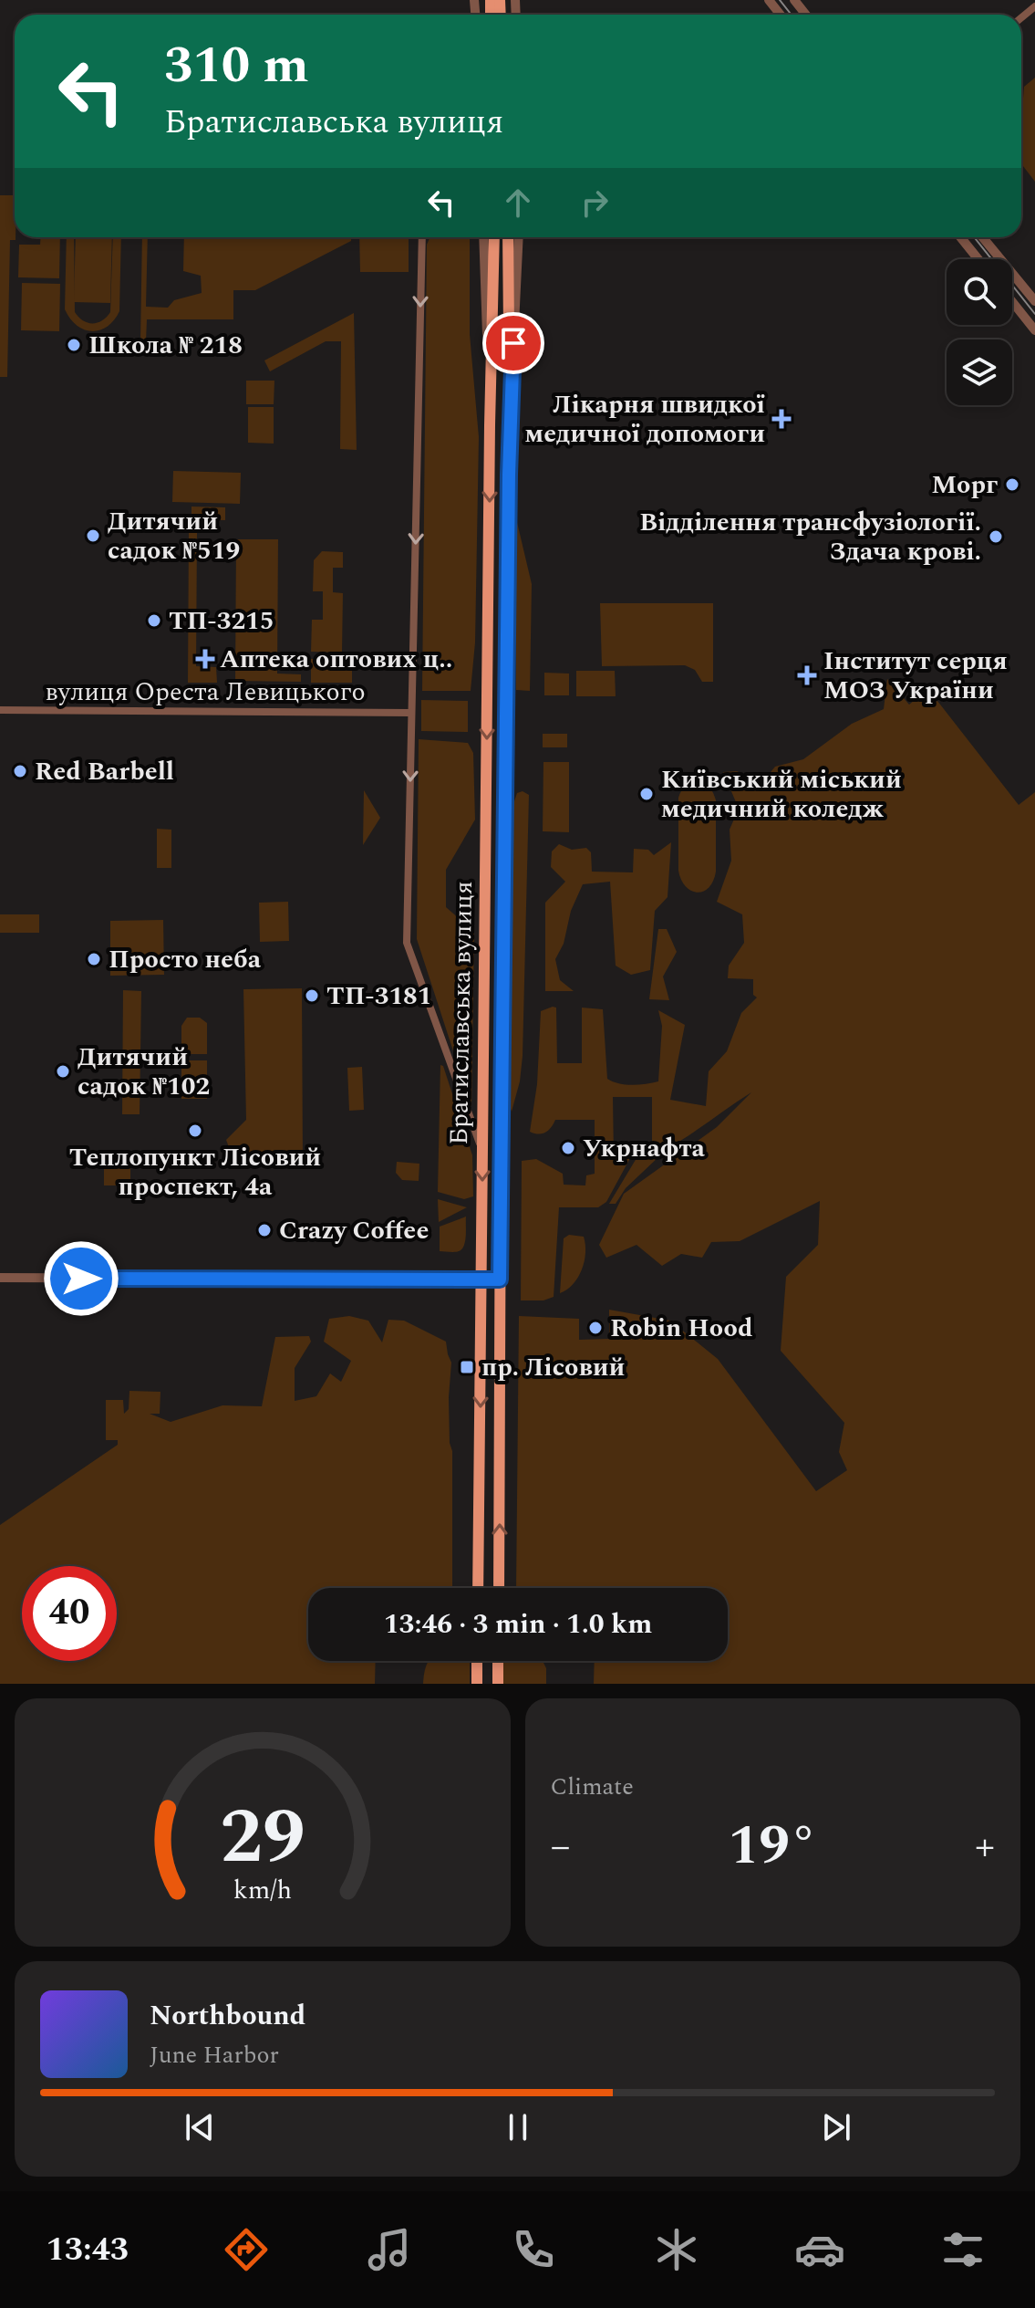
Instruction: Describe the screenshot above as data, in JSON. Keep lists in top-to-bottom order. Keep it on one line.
{"streets":{"main road":["Братиславська вулиця"],"street":["вулиця Ореста Левицького"]},"places":{"other":["Школа № 218","Морг","Дитячий садок №519","Відділення трансфузіології. Здача крові.","ТП-3215","Red Barbell","Київський міський медичний коледж","Просто неба","ТП-3181","Дитячий садок №102","Теплопункт Лісовий проспект, 4а","Укрнафта","Crazy Coffee","Robin Hood"],"health":["Лікарня швидкої медичної допомоги","Аптека оптових ц..","Інститут серця МОЗ України"],"transit":["пр. Лісовий"]},"page":{"turn":["310 m","Братиславська вулиця"],"limit":"40","trip":"13:46 · 3 min · 1.0 km","tile":"Climate","heat":["−","19°","+"],"song":["Northbound","June Harbor"],"tabs":"13:43","gauge":["29","km/h"]}}
